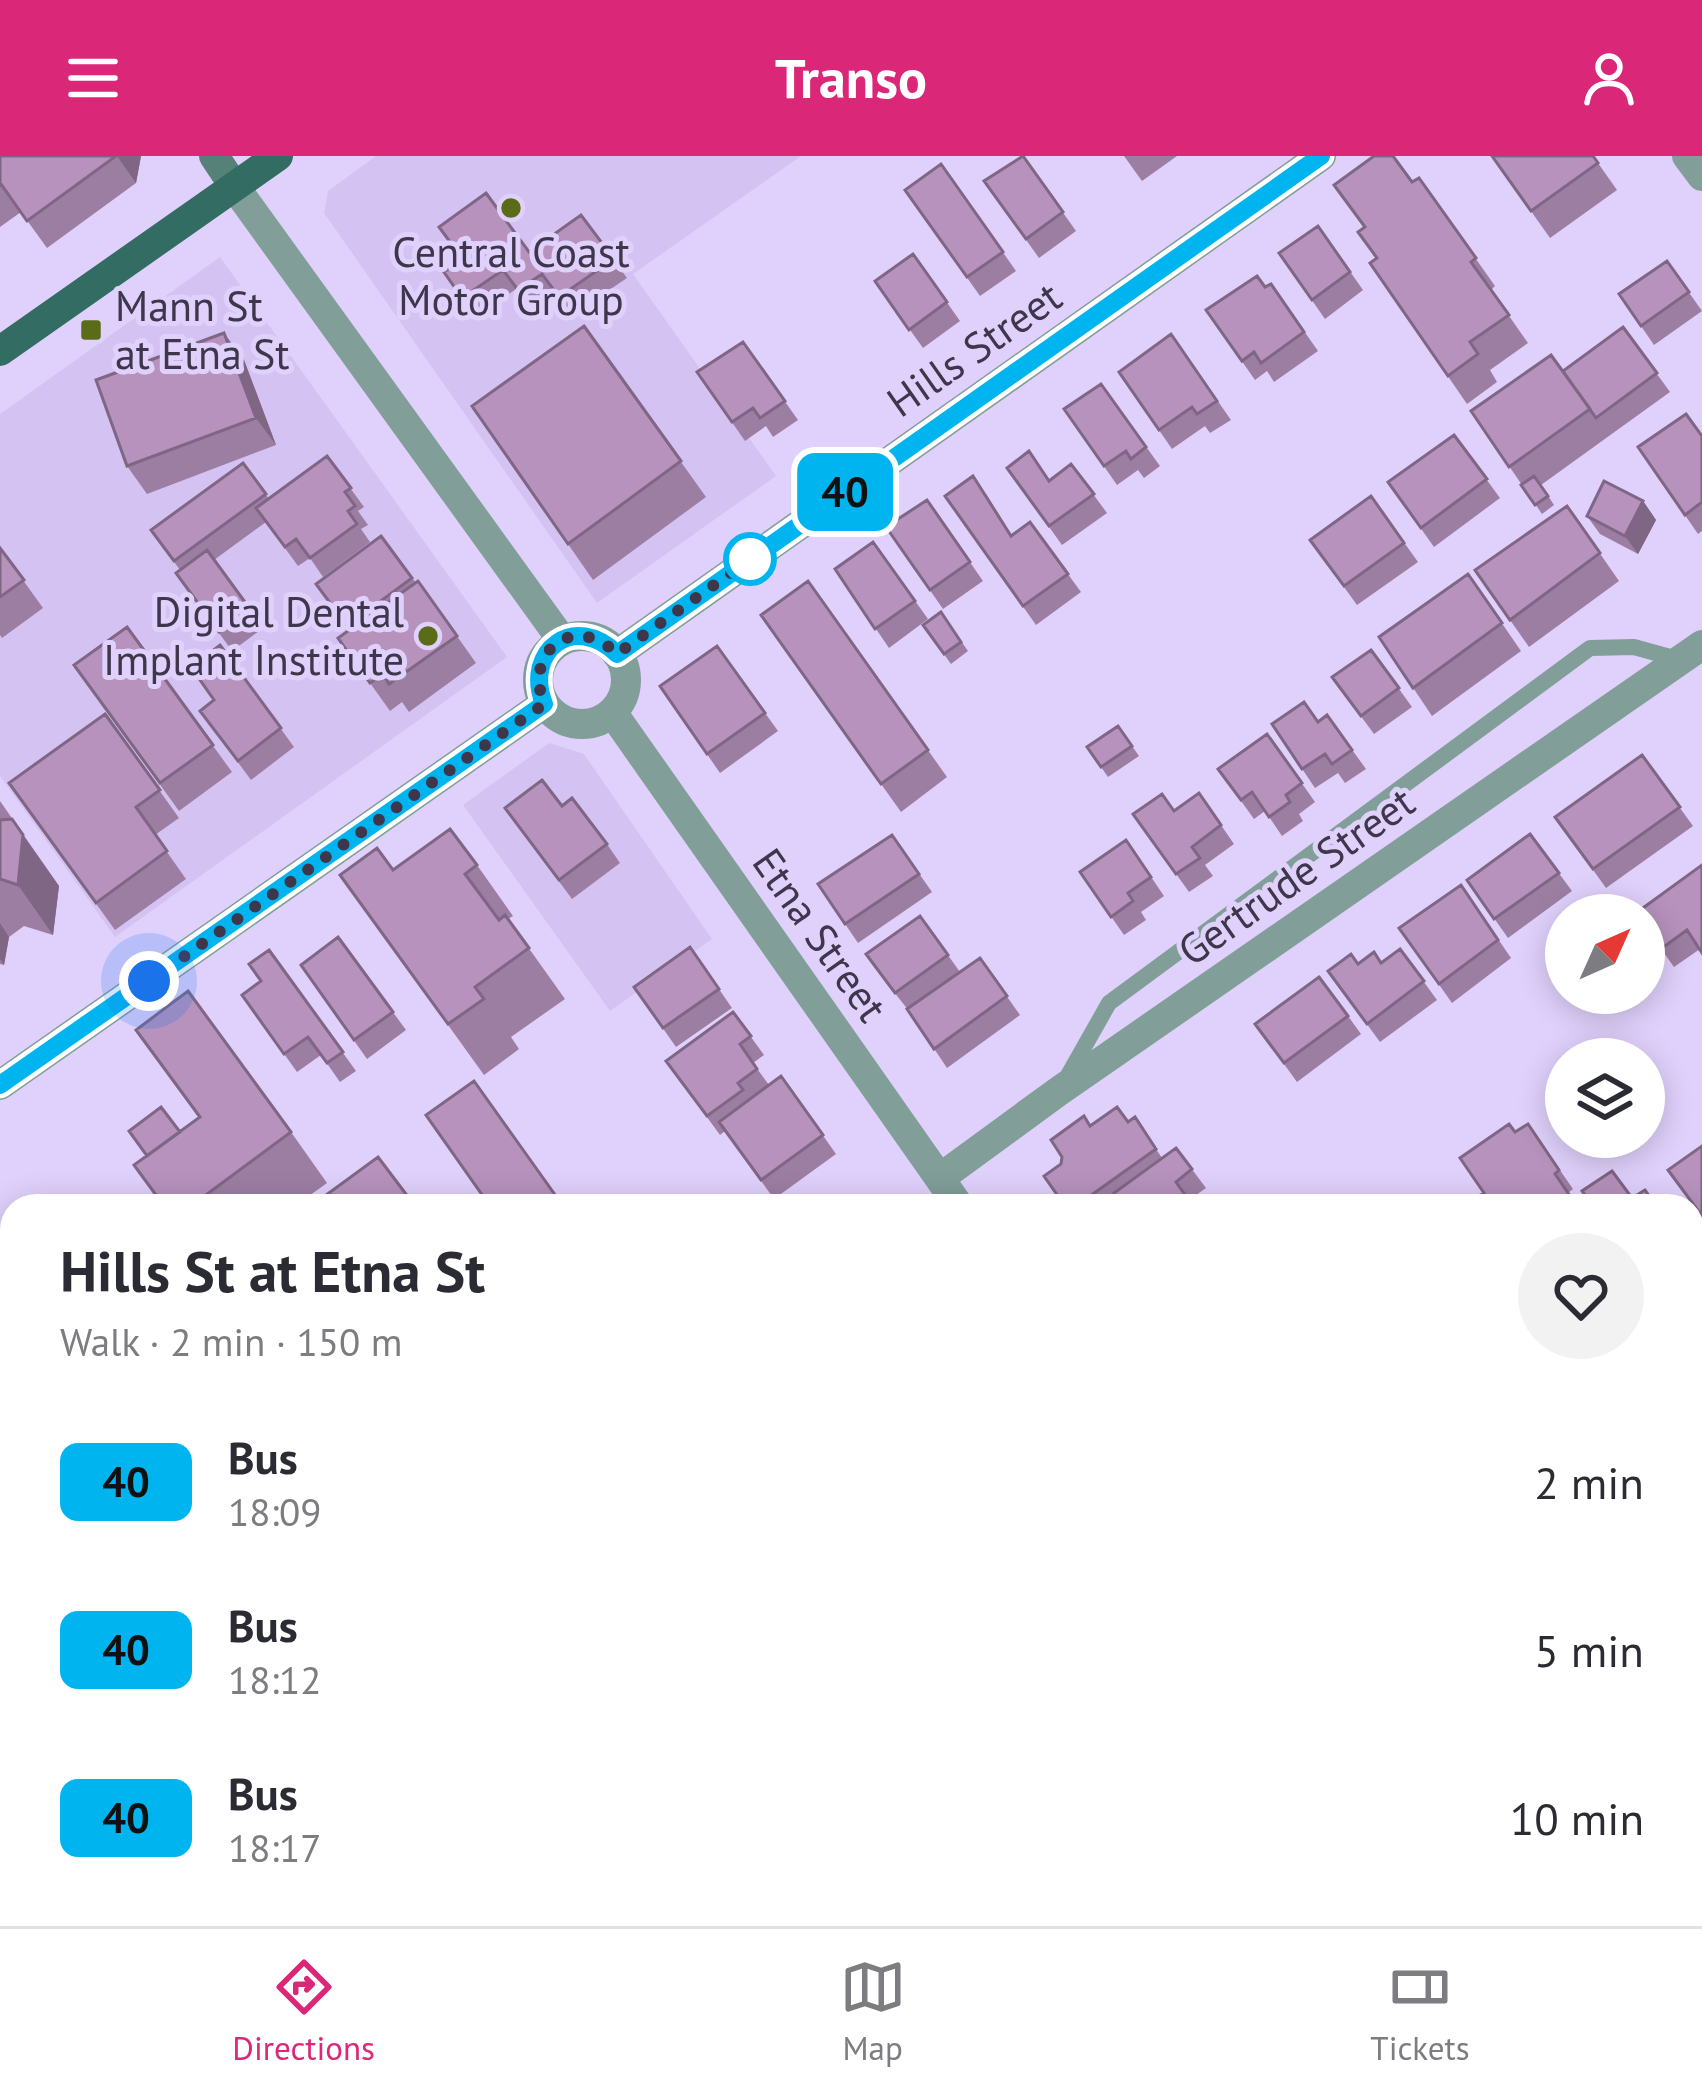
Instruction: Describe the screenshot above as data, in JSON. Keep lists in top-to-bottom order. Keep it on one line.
{"streets":{"street":["Hills Street","Gertrude Street","Etna Street"]},"crossings":[["Hills Street","Etna Street"],["Gertrude Street","Etna Street"]],"places":{"other":["Central Coast Motor Group","Digital Dental Implant Institute"],"transit":["Mann St at Etna St"]},"lines":["bus line 40"],"north":"top right","page":{"header":"Transo","on_map":"40","heading":["Hills St at Etna St","Walk · 2 min · 150 m"],"list":[{"mark":"40","name":"Bus","note":"18:09","value":"2 min"},{"mark":"40","name":"Bus","note":"18:12","value":"5 min"},{"mark":"40","name":"Bus","note":"18:17","value":"10 min"}],"tabs":["Directions","Map","Tickets"]}}
